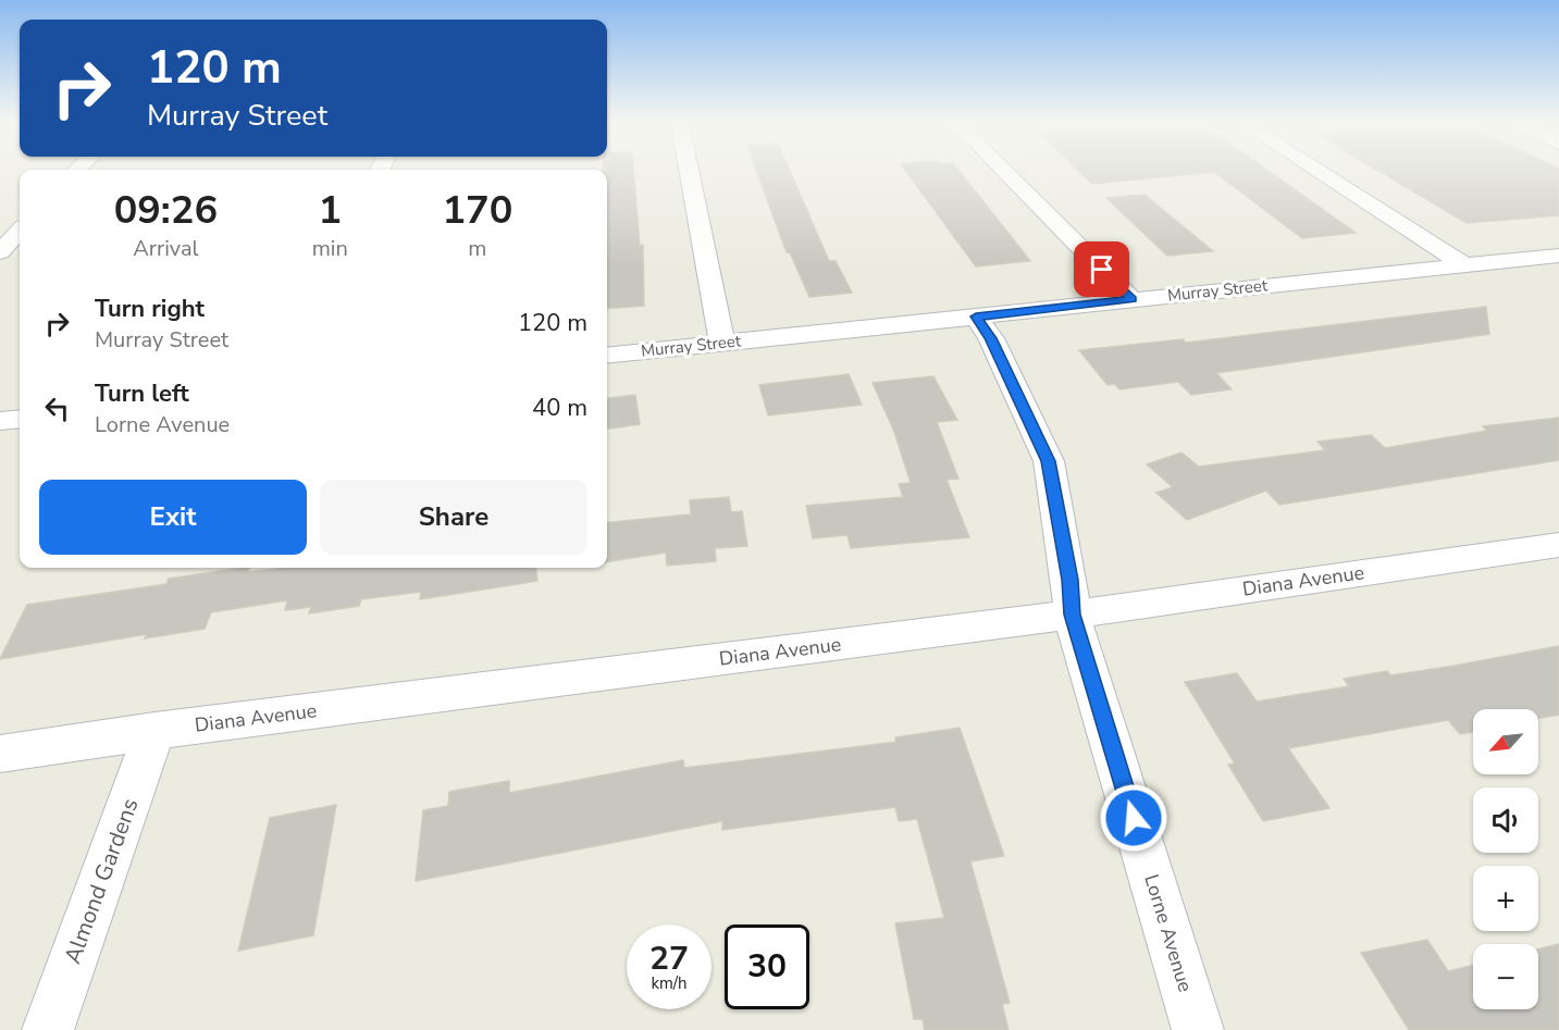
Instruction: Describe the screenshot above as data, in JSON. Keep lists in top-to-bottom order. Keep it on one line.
{"streets":{"street":["Murray Street","Diana Avenue","Almond Gardens","Lorne Avenue"]},"crossings":[["Murray Street","Lorne Avenue"],["Diana Avenue","Almond Gardens"],["Diana Avenue","Lorne Avenue"]],"north":"bottom left","page":{"turn":["120 m","Murray Street"],"eta":["09:26","Arrival","1","min","170","m"],"list":[{"name":"Turn right","note":"Murray Street","value":"120 m"},{"name":"Turn left","note":"Lorne Avenue","value":"40 m"}],"buttons":["Exit","Share"],"map_buttons":["+","−"],"speed":"27 km/h","limit":"30"}}
